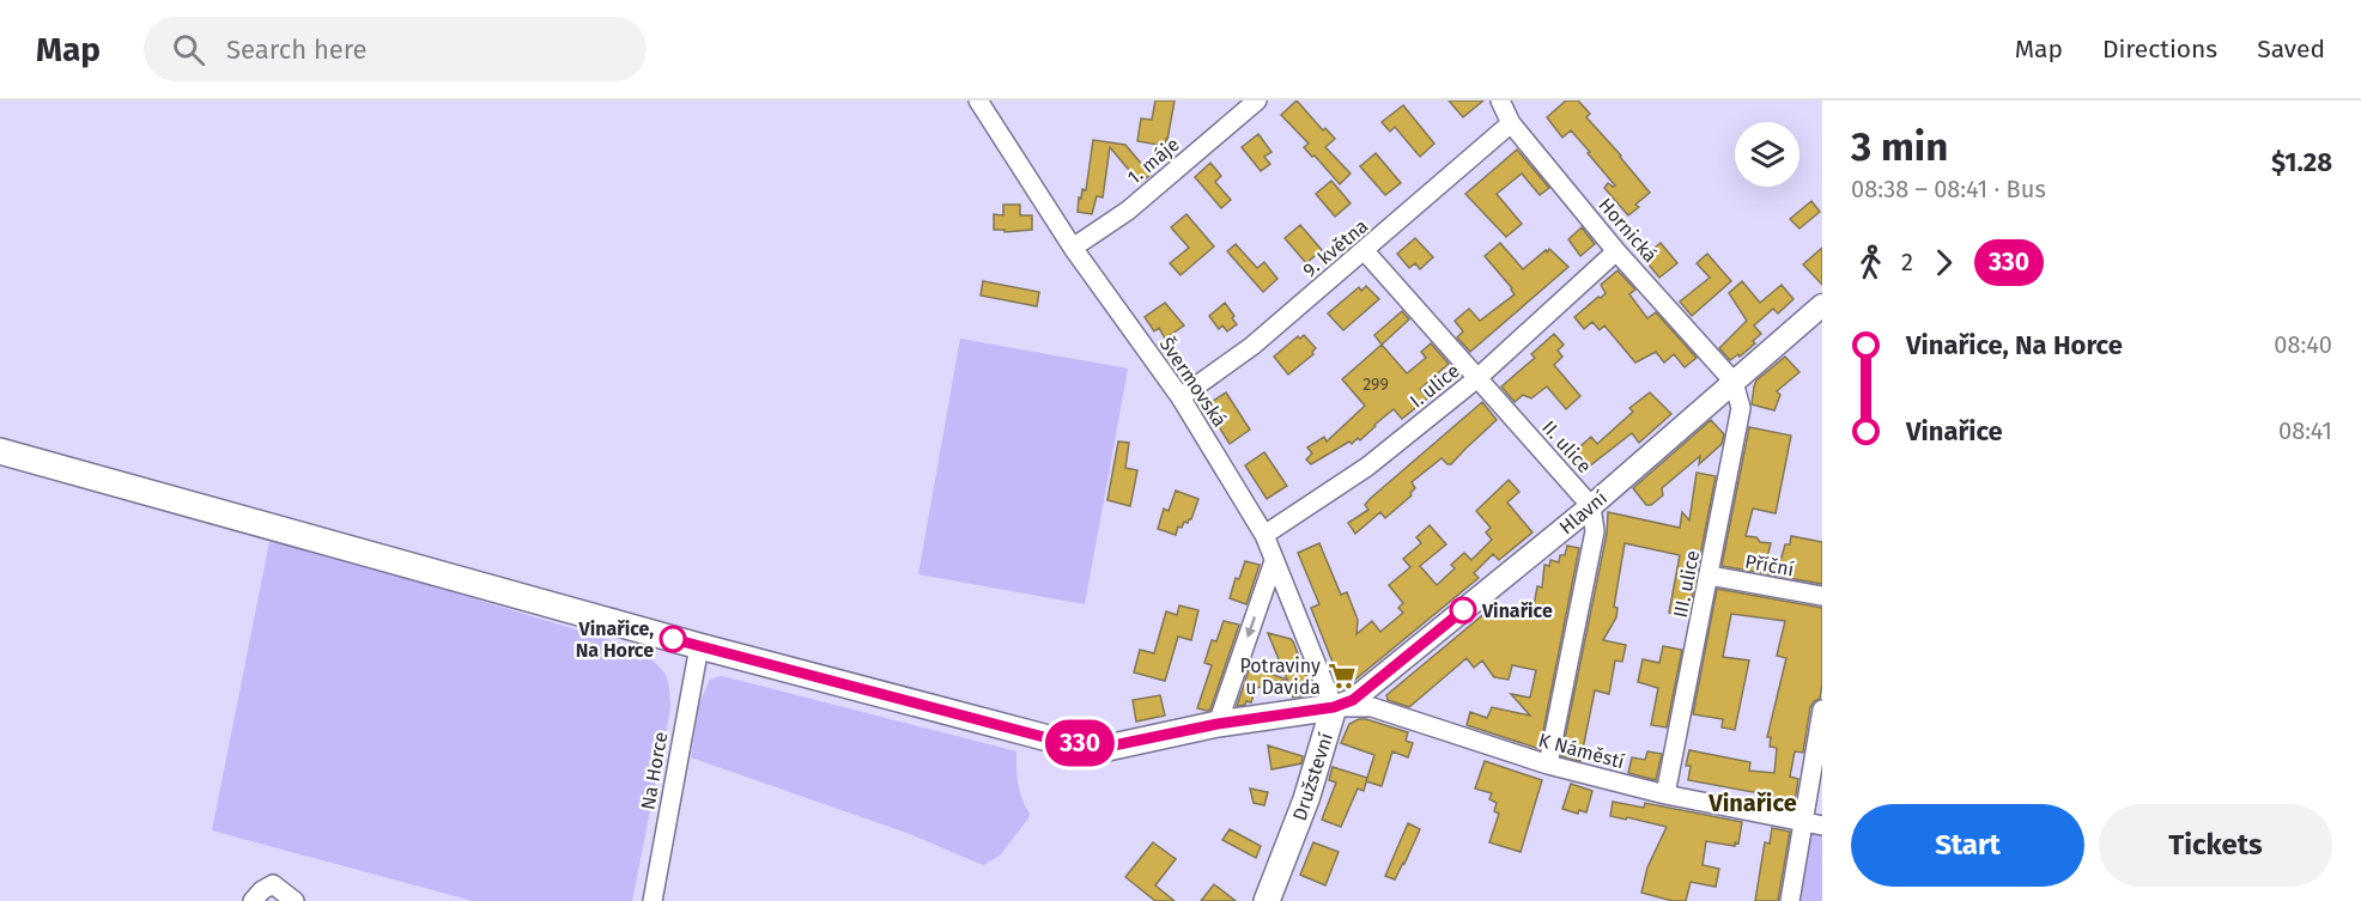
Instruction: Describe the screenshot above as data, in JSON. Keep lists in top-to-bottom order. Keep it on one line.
{"streets":{"main road":["Družstevní"],"street":["1. máje","Hornická","9. května","Švermovská","I. ulice","II. ulice","Hlavní","Příční","III. ulice","K Náměstí","Na Horce"]},"crossings":[["1. máje","Švermovská"],["Hornická","9. května"],["Hornická","I. ulice"],["Hornická","Hlavní"],["Hornická","III. ulice"],["9. května","Švermovská"],["9. května","II. ulice"],["Švermovská","I. ulice"],["Švermovská","Hlavní"],["Švermovská","K Náměstí"],["Švermovská","Družstevní"],["I. ulice","II. ulice"],["II. ulice","Hlavní"],["Hlavní","III. ulice"],["Hlavní","K Náměstí"],["Hlavní","Družstevní"],["Příční","III. ulice"],["III. ulice","K Náměstí"],["K Náměstí","Družstevní"],["Na Horce","Družstevní"]],"districts":["Vinařice"],"places":{"other":["Vinařice","Vinařice, Na Horce"],"supermarket":["Potraviny u Davida"]},"lines":["bus line 330"],"house_numbers":["299"],"page":{"header":"Map","search":"Search here","nav":["Map","Directions","Saved"],"on_map":"330","heading":["3 min","08:38 – 08:41 · Bus","$1.28"],"legs":["2","330"],"list":[{"name":"Vinařice, Na Horce","value":"08:40"},{"name":"Vinařice","value":"08:41"}],"buttons":["Start","Tickets"]}}
